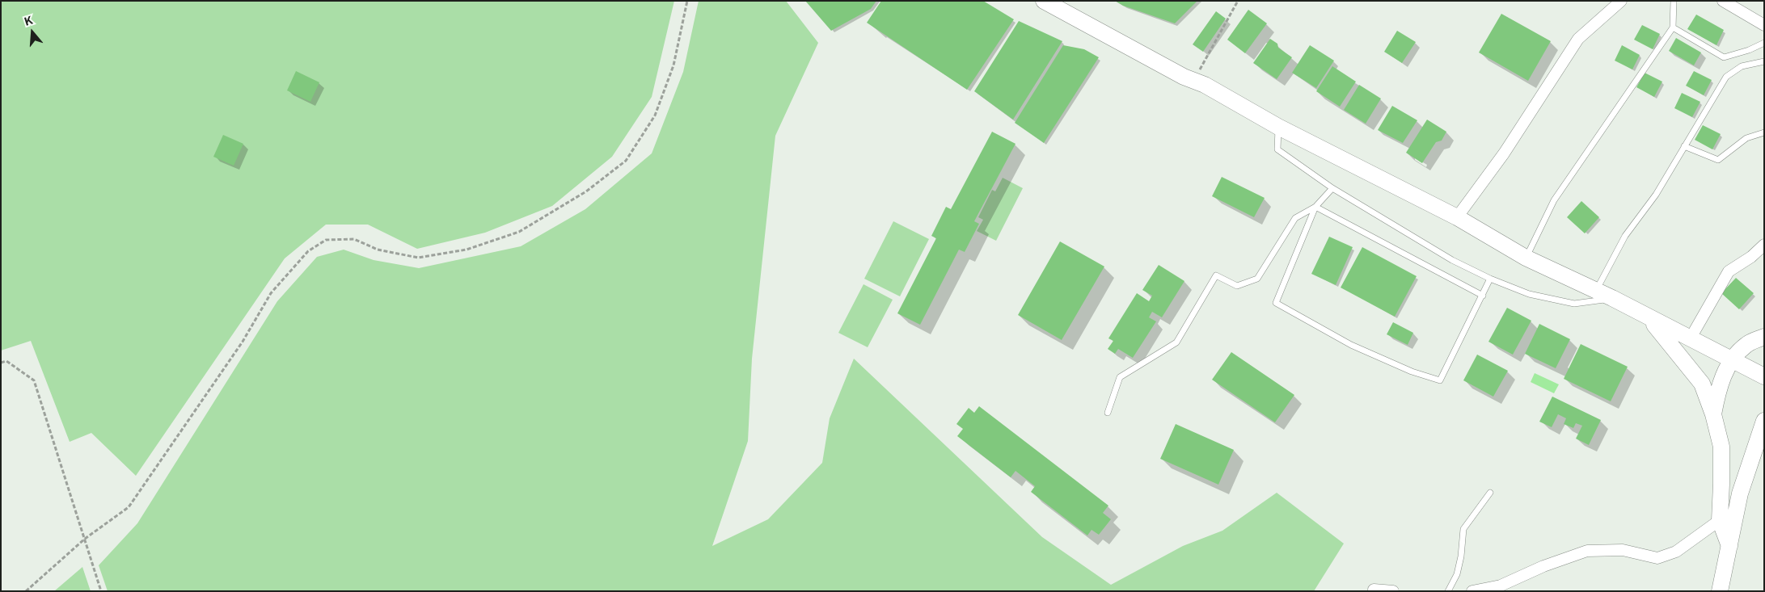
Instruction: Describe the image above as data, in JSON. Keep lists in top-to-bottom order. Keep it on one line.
{"north":"top"}
